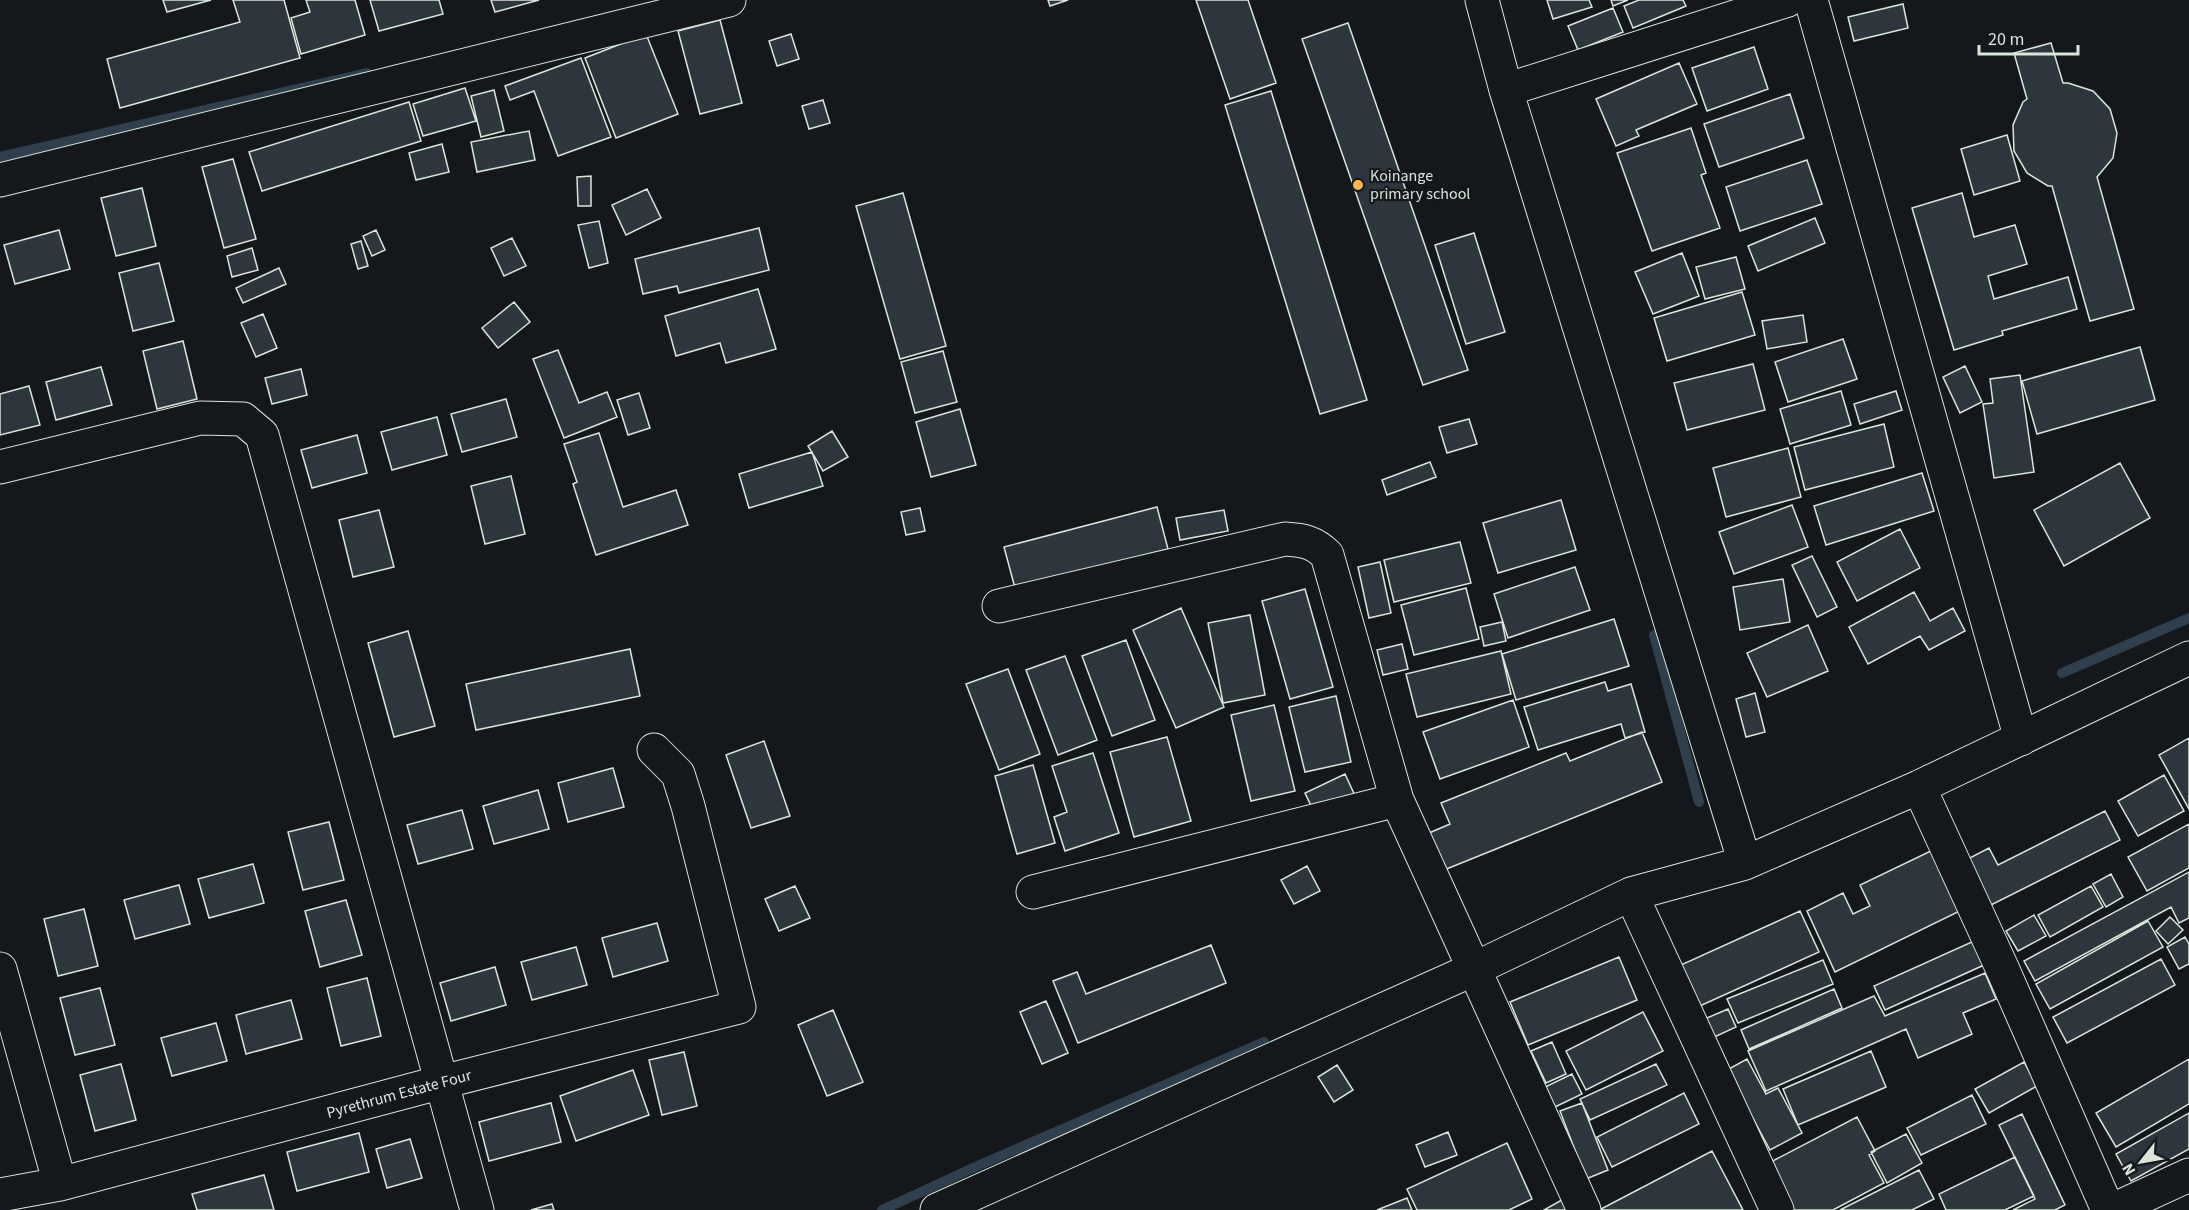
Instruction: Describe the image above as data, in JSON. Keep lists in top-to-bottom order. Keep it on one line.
{"streets":{"street":["Pyrethrum Estate Four"]},"places":["Koinange primary school"],"scale_bar":"20 m","north":"bottom left"}
